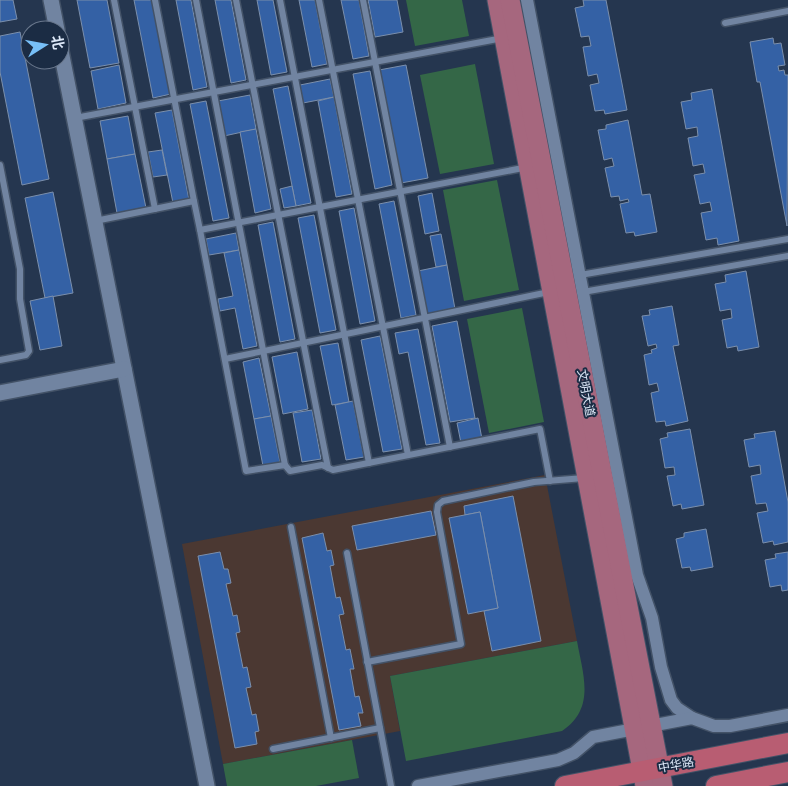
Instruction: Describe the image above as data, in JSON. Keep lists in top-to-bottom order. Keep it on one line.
{"streets":{"highway":["中华路"],"main road":["文明大道"]},"crossings":[["文明大道","中华路"]],"north":"right"}
